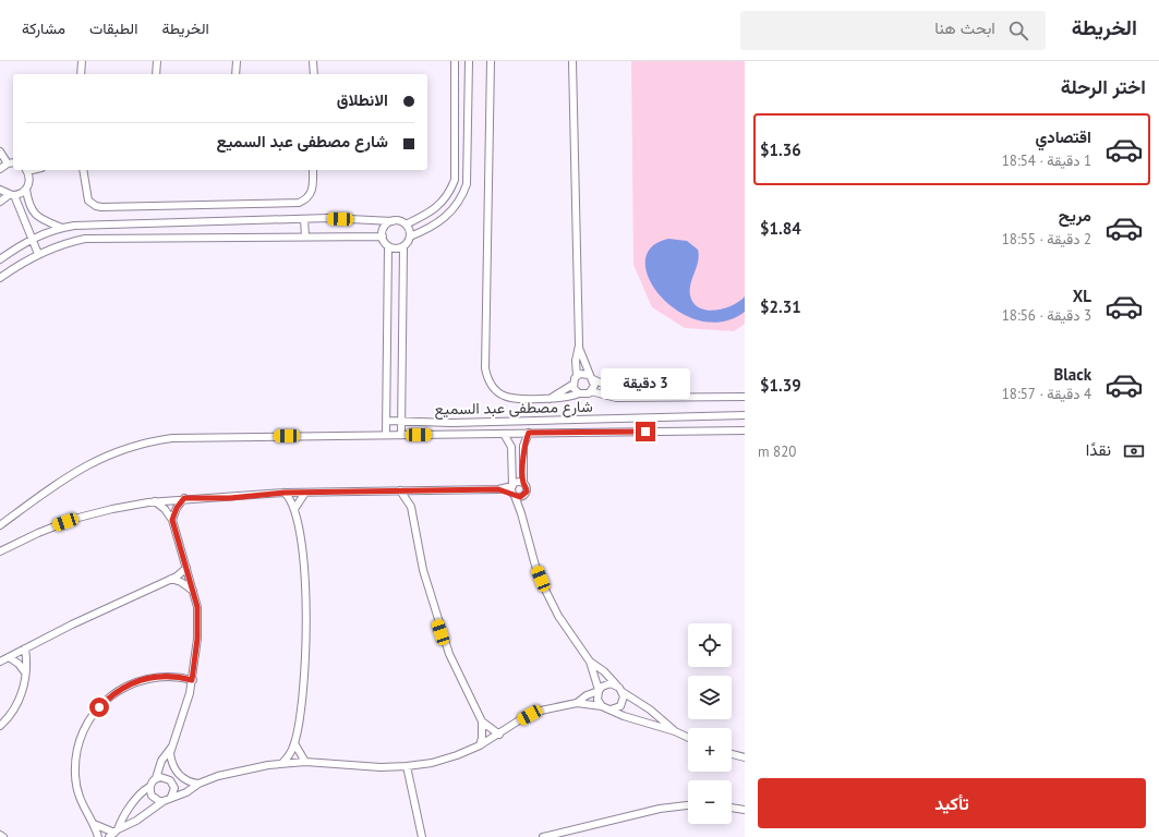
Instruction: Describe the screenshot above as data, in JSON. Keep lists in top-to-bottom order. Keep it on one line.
{"streets":{"street":["شارع مصطفى عبد السميع"]},"page":{"header":"الخريطة","search":"ابحث هنا","nav":["الخريطة","الطبقات","مشاركة"],"heading":"اختر الرحلة","banner":["الانطلاق","شارع مصطفى عبد السميع"],"list":[{"name":"اقتصادي","note":"1 دقيقة · 18:54","value":"$1.36"},{"name":"مريح","note":"2 دقيقة · 18:55","value":"$1.84"},{"name":"XL","note":"3 دقيقة · 18:56","value":"$2.31"},{"name":"Black","note":"4 دقيقة · 18:57","value":"$1.39"}],"bubble":"3 دقيقة","pay":["نقدًا","820 m"],"map_buttons":["+","−"],"buttons":"تأكيد"}}
